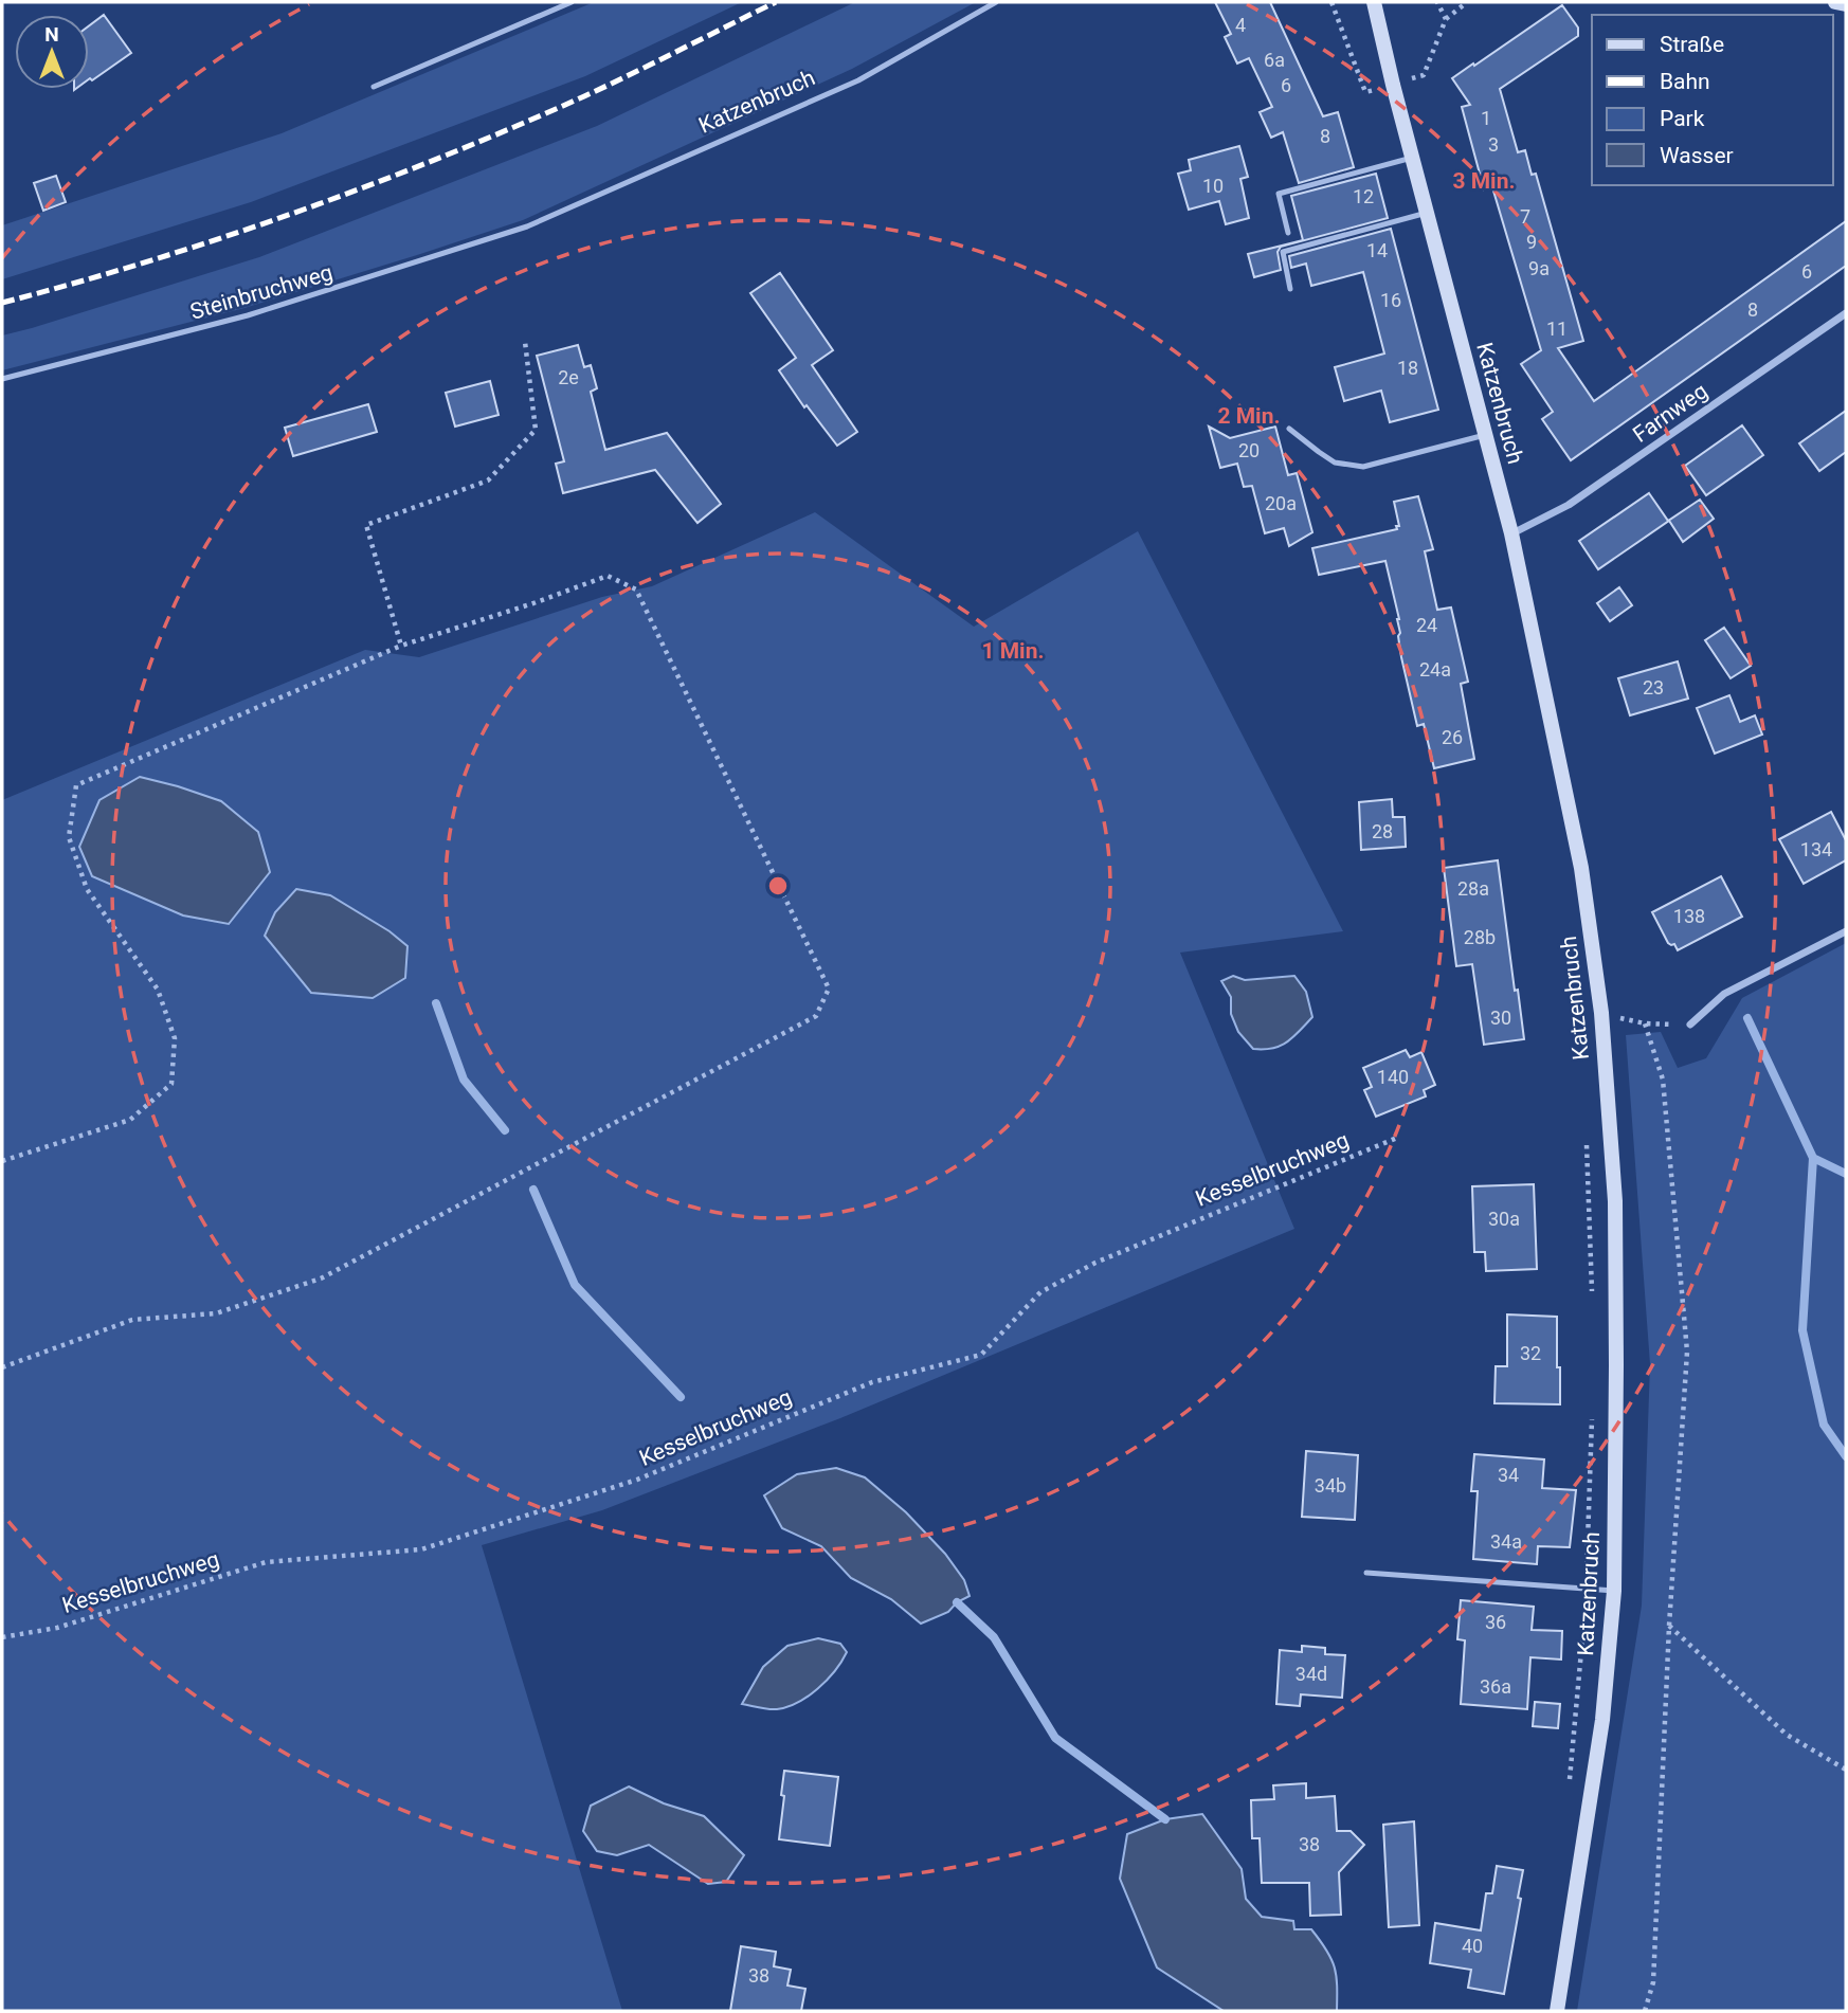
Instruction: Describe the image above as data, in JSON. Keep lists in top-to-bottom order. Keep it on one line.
{"streets":{"street":["Katzenbruch","Farnweg"],"lane":["Steinbruchweg"],"path":["Kesselbruchweg"]},"crossings":[["Katzenbruch","Steinbruchweg"],["Katzenbruch","Farnweg"]],"house_numbers":["4","6a","6","1","8","3","10","12","7","9","14","9a","6","16","8","11","18","2e","20","20a","24","24a","23","26","28","134","28a","138","28b","30","140","30a","32","34","34b","34a","36","34d","36a","38","40","38"],"legend":["Straße","Bahn","Park","Wasser"],"north":"top","rings":["3 Min.","2 Min.","1 Min."]}
